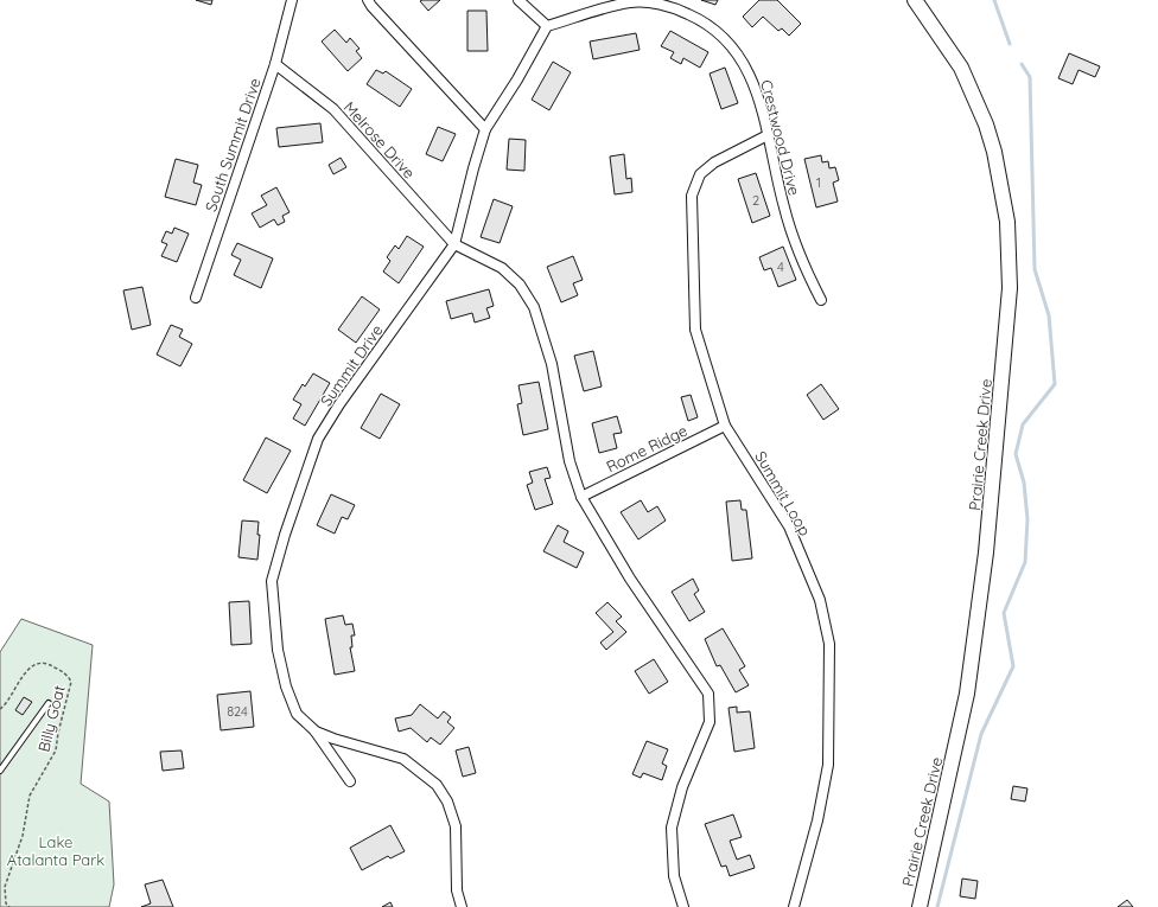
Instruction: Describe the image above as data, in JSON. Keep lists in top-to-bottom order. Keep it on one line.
{"streets":{"main road":["Prairie Creek Drive"],"street":["Crestwood Drive","Melrose Drive","South Summit Drive","Summit Drive","Rome Ridge","Summit Loop"],"path":["Billy Goat"]},"crossings":[["Crestwood Drive","Summit Loop"],["Melrose Drive","South Summit Drive"],["Melrose Drive","Summit Drive"],["Rome Ridge","Summit Loop"]],"parks":["Lake Atalanta Park"],"house_numbers":["1","2","4","824"]}
